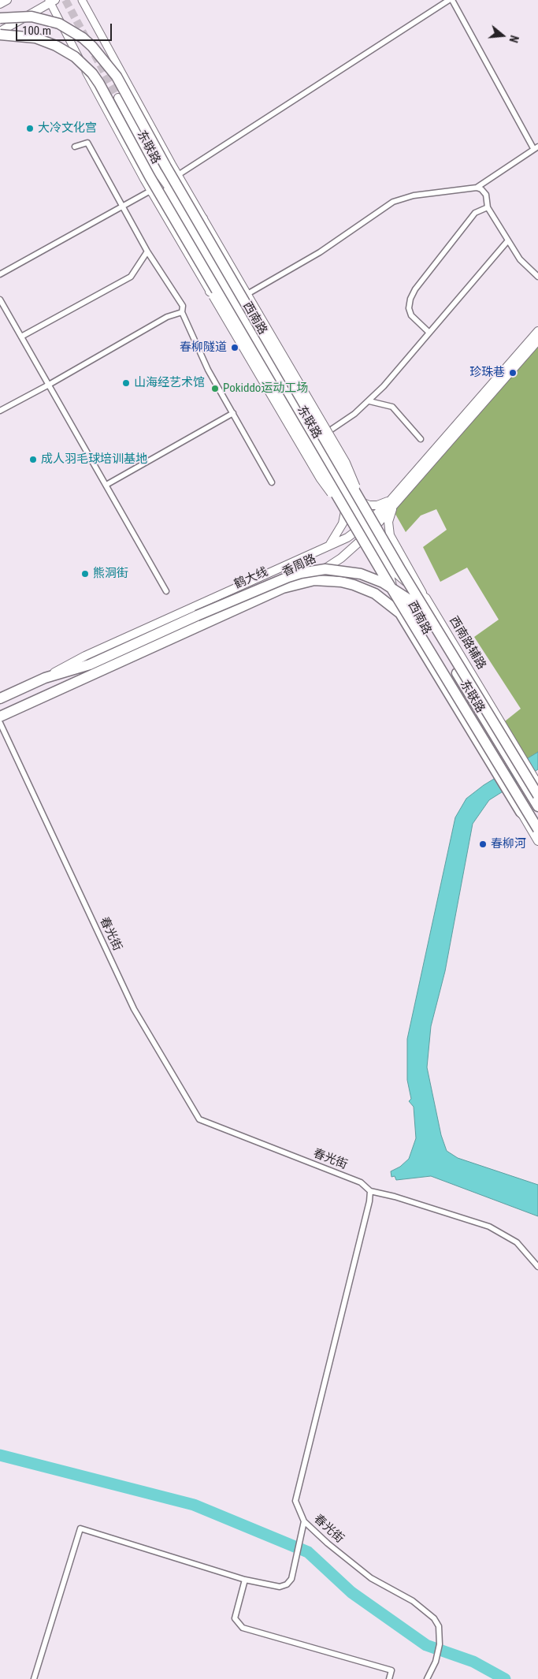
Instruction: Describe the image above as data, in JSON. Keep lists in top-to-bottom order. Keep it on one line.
{"streets":{"highway":["东联路","西南路","香周路","鹤大线"],"main road":["西南路辅路"],"street":["春光街"]},"crossings":[["东联路","西南路"],["东联路","香周路"],["东联路","鹤大线"],["西南路","香周路"],["西南路","鹤大线"],["西南路","西南路辅路"],["香周路","鹤大线"],["香周路","西南路辅路"]],"places":["大冷文化宫","春柳隧道","珍珠巷","山海经艺术馆","Pokiddo运动工场","成人羽毛球培训基地","熊洞街","春柳河"],"scale_bar":"100 m","north":"right"}
